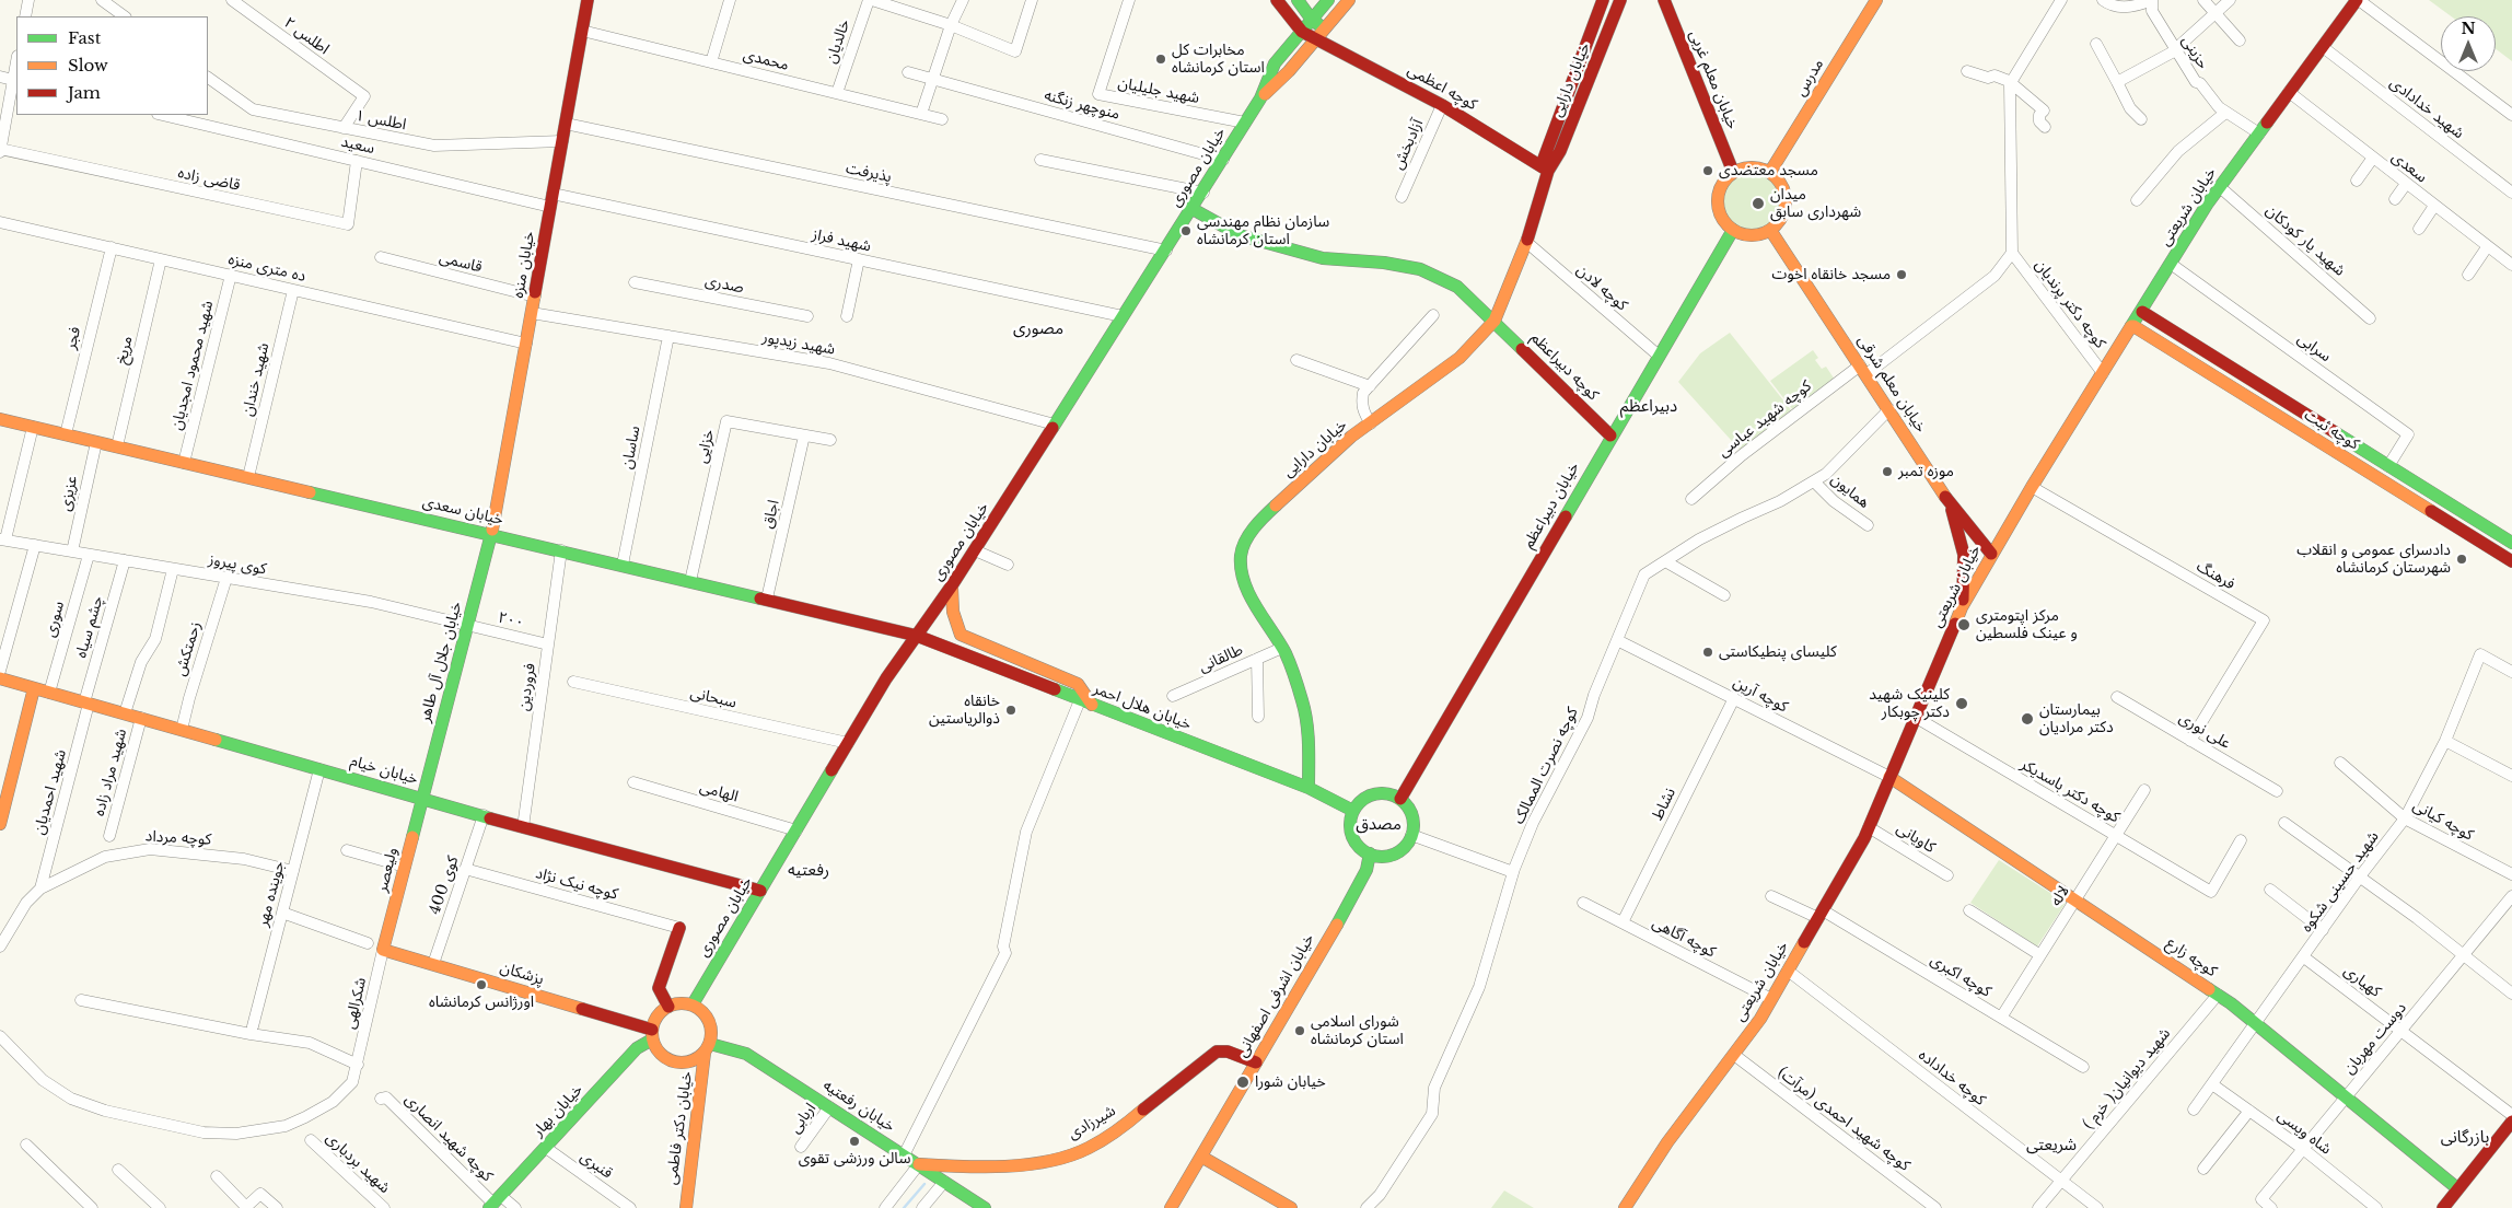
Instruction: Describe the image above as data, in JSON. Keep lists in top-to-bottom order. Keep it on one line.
{"streets":{"main road":["مدرس","خیابان دارایی","خیابان معلم غربی","کوچه اعظمی","خیابان مصوری","خیابان شریعتی","خیابان منزه","کوچه دبیراعظم","خیابان معلم شرقی","کوچه ثبت","خیابان دبیراعظم","خیابان سعدی","خیابان جلال آل طاهر","خیابان هلال احمر","خیابان خیام","ولیعصر","کوچه زارع","پزشکان","خیابان اشرفی اصفهانی","خیابان رفعتیه","خیابان بهار","شیرزادی","خیابان دکتر فاطمی"],"street":["اطلس ۲","خالدیان","حزینی","محمدی","شهید جلیلیان","منوچهر زنگنه","شهید خدادادی","اطلس ۱","آزادبخش","سعید","سعدی","پذیرفت","قاضی زاده","شهید فراز","شهید یار کودکان","قاسمی","ده متری منزه","صدری","کوچه لادن","کوچه دکتر پرندیان","فجر","شهید زیدپور","سرابی","مریخ","شهید محمود امجدیان","شهید خندان","کوچه شهید عباسی","خزایی","ساسان","همایون","عزیزی","اجاق","کوی پیروز","فرهنگ","سوری","۲۰۰","چشم سیاه","زحمتکش","طالقانی","فروردین","کوچه آرین","سبحانی","علی نوری","کوچه نصرت الممالک","شهید مراد زاده","کوچه دکتر باسدیکر","شهید احمدیان","الهامی","نشاط","کوچه کیانی","کوچه مرداد","کاویانی","شهید حسینی شکوه","کوچه نیک نژاد","کوی 400","جوینده مهر","لاله","کوچه آگاهی","کوچه اکبری","کهیاری","شکرالهی","دوست مهربان","کوچه خداداده","شهید دیوانیان( خرم )","اربابی","کوچه شهید احمدی (مرآت)","شاه ویسی","کوچه شهید انصاری","شهید بردباری","قنبری"]},"crossings":[["اطلس ۲","اطلس ۱"],["خالدیان","محمدی"],["حزینی","خیابان شریعتی"],["محمدی","خیابان منزه"],["مدرس","خیابان معلم غربی"],["مدرس","خیابان معلم شرقی"],["مدرس","خیابان دبیراعظم"],["خیابان دارایی","کوچه اعظمی"],["خیابان دارایی","کوچه لادن"],["خیابان دارایی","کوچه دبیراعظم"],["خیابان دارایی","طالقانی"],["خیابان دارایی","خیابان هلال احمر"],["خیابان معلم غربی","خیابان معلم شرقی"],["خیابان معلم غربی","خیابان دبیراعظم"],["کوچه اعظمی","آزادبخش"],["کوچه اعظمی","خیابان مصوری"],["شهید جلیلیان","خیابان مصوری"],["منوچهر زنگنه","خیابان مصوری"],["شهید خدادادی","خیابان شریعتی"],["اطلس ۱","خیابان منزه"],["سعید","قاضی زاده"],["سعید","خیابان منزه"],["خیابان مصوری","پذیرفت"],["خیابان مصوری","شهید فراز"],["خیابان مصوری","شهید زیدپور"],["خیابان مصوری","کوچه دبیراعظم"],["خیابان مصوری","خیابان سعدی"],["خیابان مصوری","سبحانی"],["خیابان مصوری","خیابان هلال احمر"],["خیابان مصوری","خیابان خیام"],["خیابان مصوری","الهامی"],["خیابان مصوری","پزشکان"],["خیابان مصوری","خیابان رفعتیه"],["خیابان مصوری","خیابان بهار"],["خیابان مصوری","خیابان دکتر فاطمی"],["سعدی","خیابان شریعتی"],["پذیرفت","خیابان منزه"],["خیابان شریعتی","شهید یار کودکان"],["خیابان شریعتی","کوچه دکتر پرندیان"],["خیابان شریعتی","سرابی"],["خیابان شریعتی","خیابان معلم شرقی"],["خیابان شریعتی","کوچه ثبت"],["خیابان شریعتی","فرهنگ"],["خیابان شریعتی","کوچه آرین"],["خیابان شریعتی","کوچه دکتر باسدیکر"],["خیابان شریعتی","کاویانی"],["خیابان شریعتی","کوچه آگاهی"],["خیابان شریعتی","کوچه زارع"],["خیابان شریعتی","کوچه اکبری"],["خیابان شریعتی","کوچه خداداده"],["خیابان شریعتی","کوچه شهید احمدی (مرآت)"],["شهید فراز","خیابان منزه"],["قاسمی","خیابان منزه"],["خیابان منزه","ده متری منزه"],["خیابان منزه","شهید زیدپور"],["خیابان منزه","خیابان سعدی"],["خیابان منزه","خیابان جلال آل طاهر"],["ده متری منزه","فجر"],["ده متری منزه","مریخ"],["ده متری منزه","شهید محمود امجدیان"],["ده متری منزه","شهید خندان"],["کوچه لادن","خیابان دبیراعظم"],["کوچه دکتر پرندیان","کوچه شهید عباسی"],["فجر","خیابان سعدی"],["شهید زیدپور","ساسان"],["سرابی","کوچه ثبت"],["مریخ","خیابان سعدی"],["شهید محمود امجدیان","خیابان سعدی"],["کوچه دبیراعظم","خیابان دبیراعظم"],["شهید خندان","خیابان سعدی"],["خیابان معلم شرقی","کوچه شهید عباسی"],["خیابان معلم شرقی","خیابان دبیراعظم"],["خیابان معلم شرقی","کوچه نصرت الممالک"],["خزایی","خیابان سعدی"],["خزایی","اجاق"],["ساسان","خیابان سعدی"],["همایون","کوچه نصرت الممالک"],["عزیزی","خیابان سعدی"],["عزیزی","کوی پیروز"],["خیابان دبیراعظم","خیابان هلال احمر"],["خیابان دبیراعظم","خیابان اشرفی اصفهانی"],["خیابان سعدی","اجاق"],["خیابان سعدی","خیابان جلال آل طاهر"],["خیابان سعدی","فروردین"],["خیابان سعدی","خیابان هلال احمر"],["کوی پیروز","سوری"],["کوی پیروز","۲۰۰"],["کوی پیروز","چشم سیاه"],["کوی پیروز","زحمتکش"],["کوی پیروز","خیابان جلال آل طاهر"],["فرهنگ","علی نوری"],["سوری","خیابان خیام"],["۲۰۰","خیابان جلال آل طاهر"],["۲۰۰","فروردین"],["چشم سیاه","خیابان خیام"],["چشم سیاه","شهید احمدیان"],["زحمتکش","خیابان خیام"],["خیابان جلال آل طاهر","خیابان خیام"],["خیابان جلال آل طاهر","ولیعصر"],["فروردین","خیابان خیام"],["کوچه آرین","کوچه نصرت الممالک"],["کوچه آرین","نشاط"],["کوچه آرین","کوچه زارع"],["خیابان هلال احمر","خیابان اشرفی اصفهانی"],["خیابان خیام","شهید مراد زاده"],["خیابان خیام","شهید احمدیان"],["خیابان خیام","ولیعصر"],["خیابان خیام","کوی 400"],["خیابان خیام","جوینده مهر"],["کوچه دکتر باسدیکر","لاله"],["شهید احمدیان","کوچه مرداد"],["نشاط","کوچه آگاهی"],["کوچه کیانی","شهید حسینی شکوه"],["کوچه مرداد","جوینده مهر"],["ولیعصر","پزشکان"],["ولیعصر","شکرالهی"],["شهید حسینی شکوه","کوچه زارع"],["شهید حسینی شکوه","کهیاری"],["شهید حسینی شکوه","شاه ویسی"],["کوچه نیک نژاد","کوی 400"],["کوی 400","پزشکان"],["لاله","کوچه زارع"],["لاله","کوچه اکبری"],["کوچه زارع","دوست مهربان"],["کوچه زارع","شهید دیوانیان( خرم )"],["پزشکان","شکرالهی"],["پزشکان","خیابان رفعتیه"],["پزشکان","خیابان بهار"],["پزشکان","خیابان دکتر فاطمی"],["کهیاری","دوست مهربان"],["خیابان اشرفی اصفهانی","شیرزادی"],["دوست مهربان","شاه ویسی"],["کوچه خداداده","شهید دیوانیان( خرم )"],["خیابان رفعتیه","خیابان بهار"],["خیابان رفعتیه","اربابی"],["خیابان رفعتیه","شیرزادی"],["خیابان رفعتیه","خیابان دکتر فاطمی"],["خیابان بهار","خیابان دکتر فاطمی"],["خیابان بهار","کوچه شهید انصاری"],["خیابان بهار","قنبری"]],"districts":["مصوری","دبیراعظم","مصدق","رفعتیه","بازرگانی","شریعتی"],"places":["مخابرات کل استان کرمانشاه","مسجد معتضدی","میدان شهرداری سابق","سازمان نظام مهندسی استان کرمانشاه","مسجد خانقاه اخوت","موزه تمبر","دادسرای عمومی و انقلاب شهرستان کرمانشاه","مرکز اپتومتری و عینک فلسطین","کلیسای پنطیکاستی","کلینیک شهید دکتر چوبکار","خانقاه ذوالریاستین","بیمارستان دکتر مرادیان","اورژانس کرمانشاه","شورای اسلامی استان کرمانشاه","خیابان شورا","سالن ورزشی تقوی"],"legend":["Fast","Slow","Jam"],"north":"top"}
